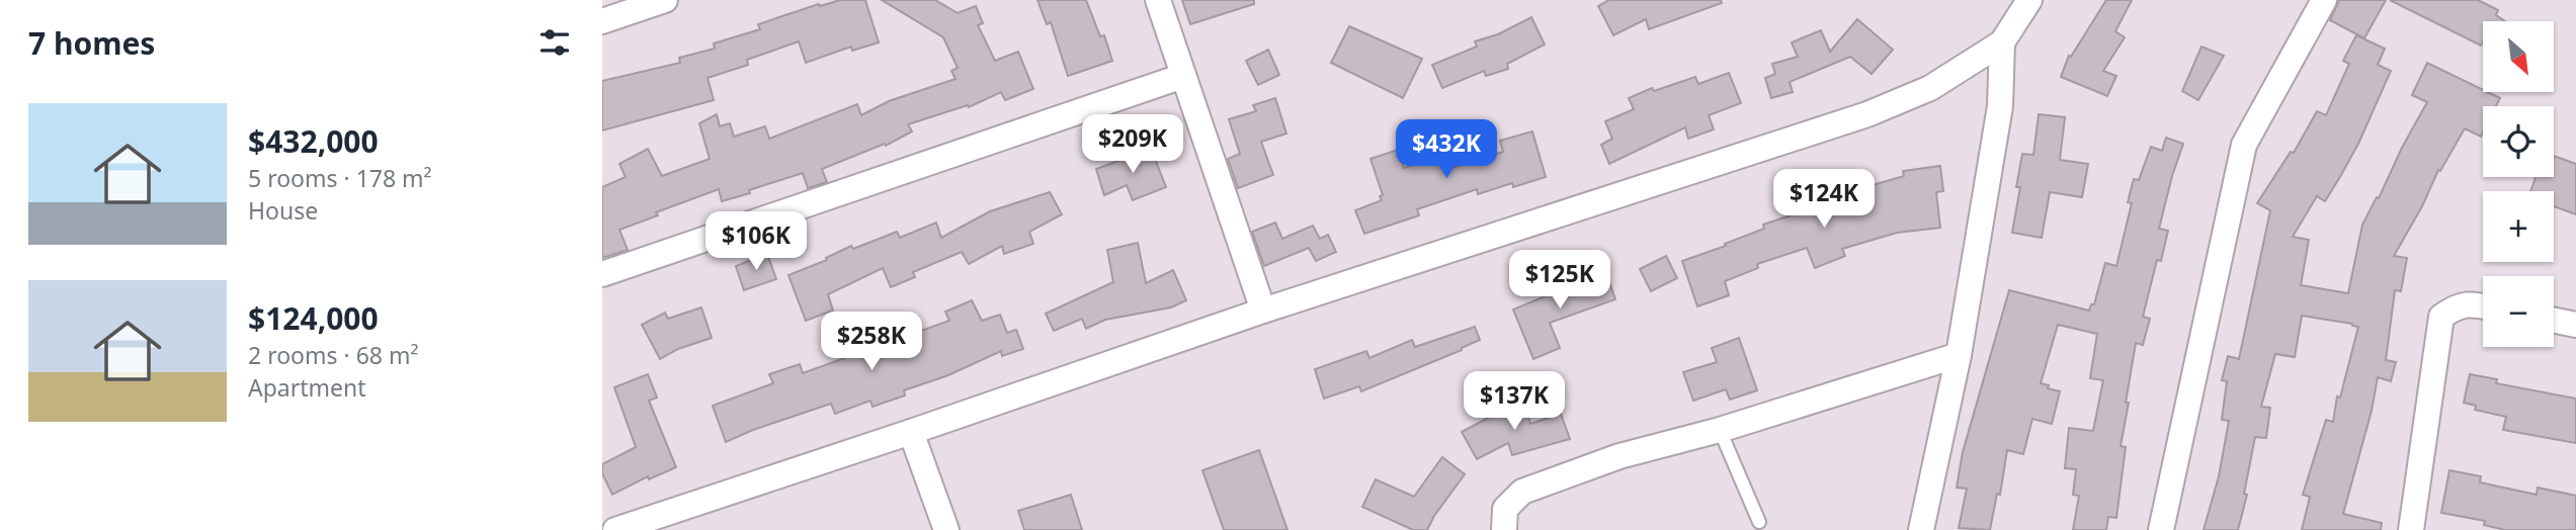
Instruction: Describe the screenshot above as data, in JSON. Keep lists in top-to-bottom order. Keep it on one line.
{"north":"bottom right","page":{"heading":"7 homes","map_buttons":["+","−"],"list":[{"name":"$432,000","note":"5 rooms · 178 m² · House"},{"name":"$124,000","note":"2 rooms · 68 m² · Apartment"}],"price":["$209K","$432K","$124K","$106K","$125K","$258K","$137K"]}}
